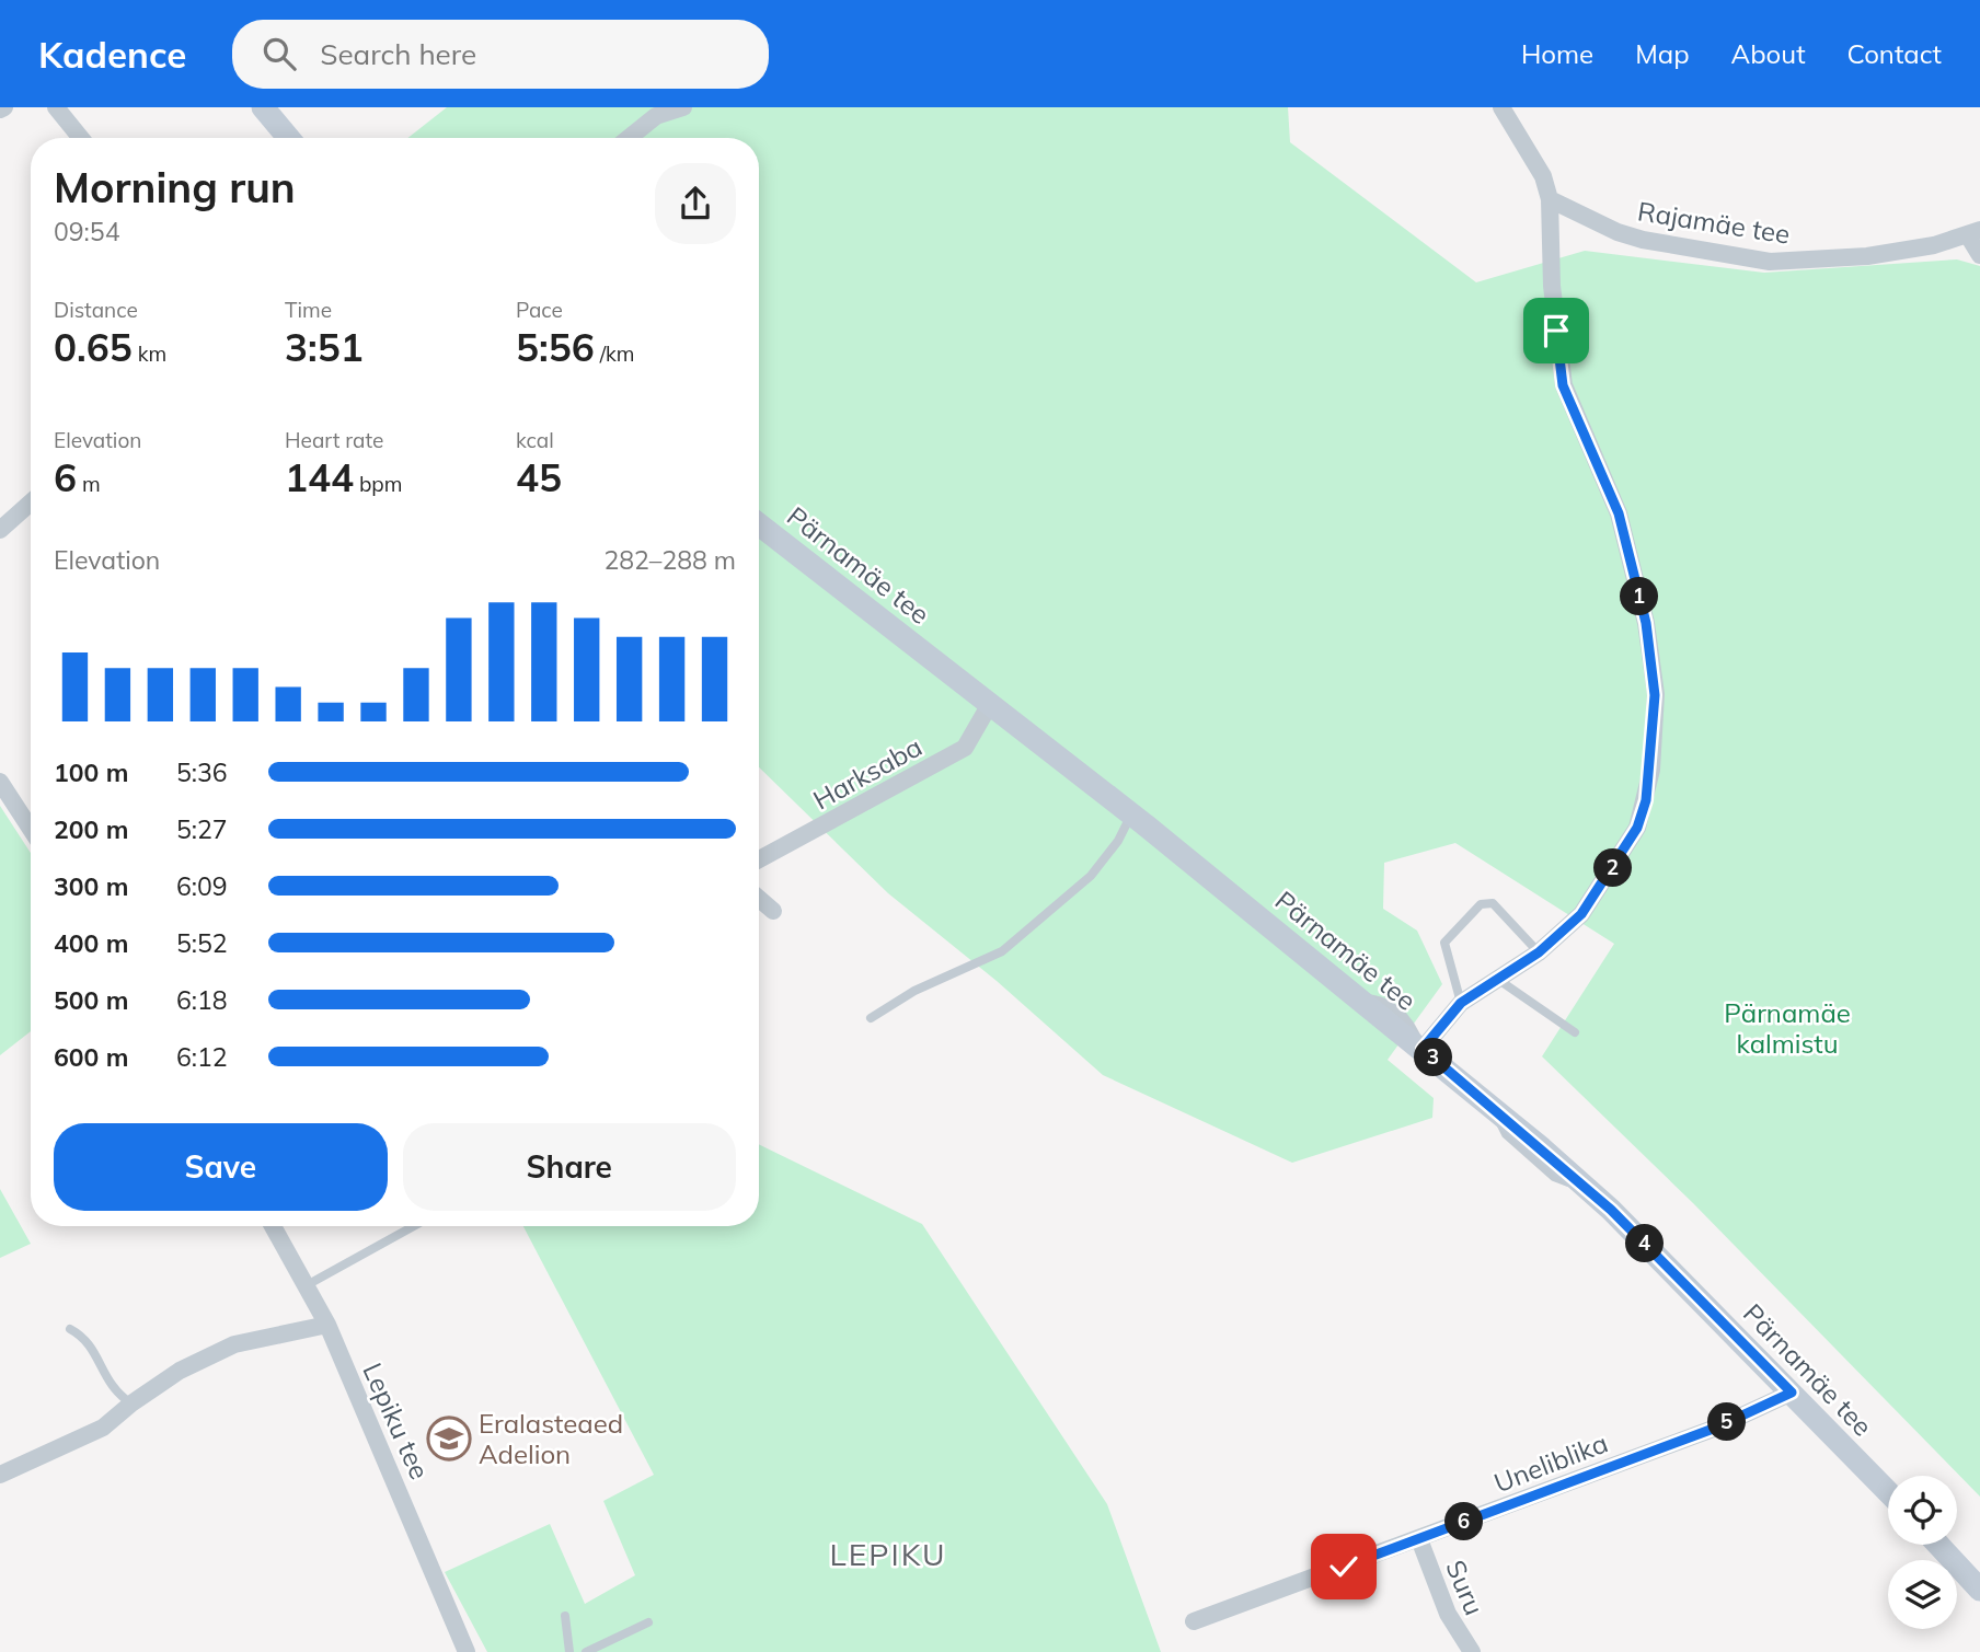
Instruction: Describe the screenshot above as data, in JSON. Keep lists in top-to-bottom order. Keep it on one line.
{"streets":{"main road":["Pärnamäe tee"],"street":["Rajamäe tee","Harksaba","Lepiku tee","Uneliblika","Suru"]},"crossings":[["Pärnamäe tee","Harksaba"],["Pärnamäe tee","Uneliblika"],["Uneliblika","Suru"]],"districts":["LEPIKU"],"parks":["Pärnamäe kalmistu"],"places":{"school or university":["Eralasteaed Adelion"]},"page":{"header":"Kadence","search":"Search here","nav":["Home","Map","About","Contact"],"heading":["Morning run","09:54"],"stats":[["Distance","0.65 km"],["Time","3:51"],["Pace","5:56 /km"],["Elevation","6 m"],["Heart rate","144 bpm"],["kcal","45"]],"chart":["Elevation","282–288 m"],"pins":["1","2","3","4","5","6"],"list":[{"name":"100 m","note":"5:36"},{"name":"200 m","note":"5:27"},{"name":"300 m","note":"6:09"},{"name":"400 m","note":"5:52"},{"name":"500 m","note":"6:18"},{"name":"600 m","note":"6:12"}],"buttons":["Save","Share"]}}
